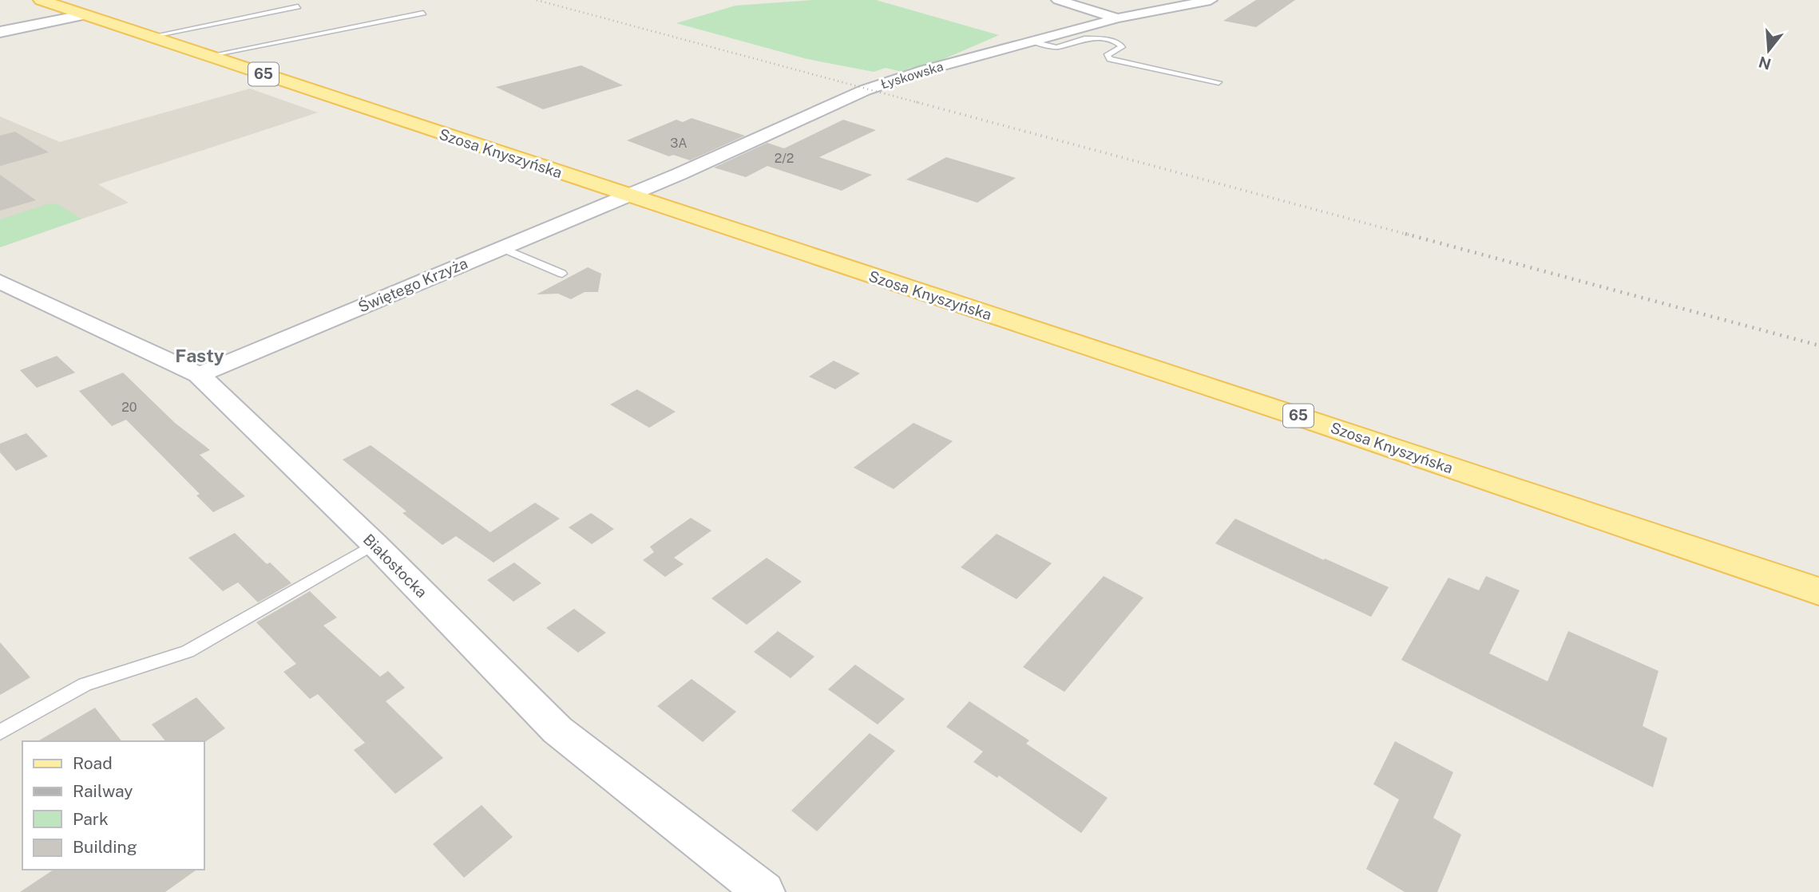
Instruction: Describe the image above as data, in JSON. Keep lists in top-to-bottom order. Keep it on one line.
{"streets":{"main road":["65","Szosa Knyszyńska"],"street":["Łyskowska","Świętego Krzyża","Białostocka"]},"crossings":[["Łyskowska","Szosa Knyszyńska"],["Łyskowska","Świętego Krzyża"],["Szosa Knyszyńska","Świętego Krzyża"],["Świętego Krzyża","Białostocka"]],"districts":["Fasty"],"house_numbers":["3A","2/2","20"],"legend":["Road","Railway","Park","Building"],"north":"bottom"}
